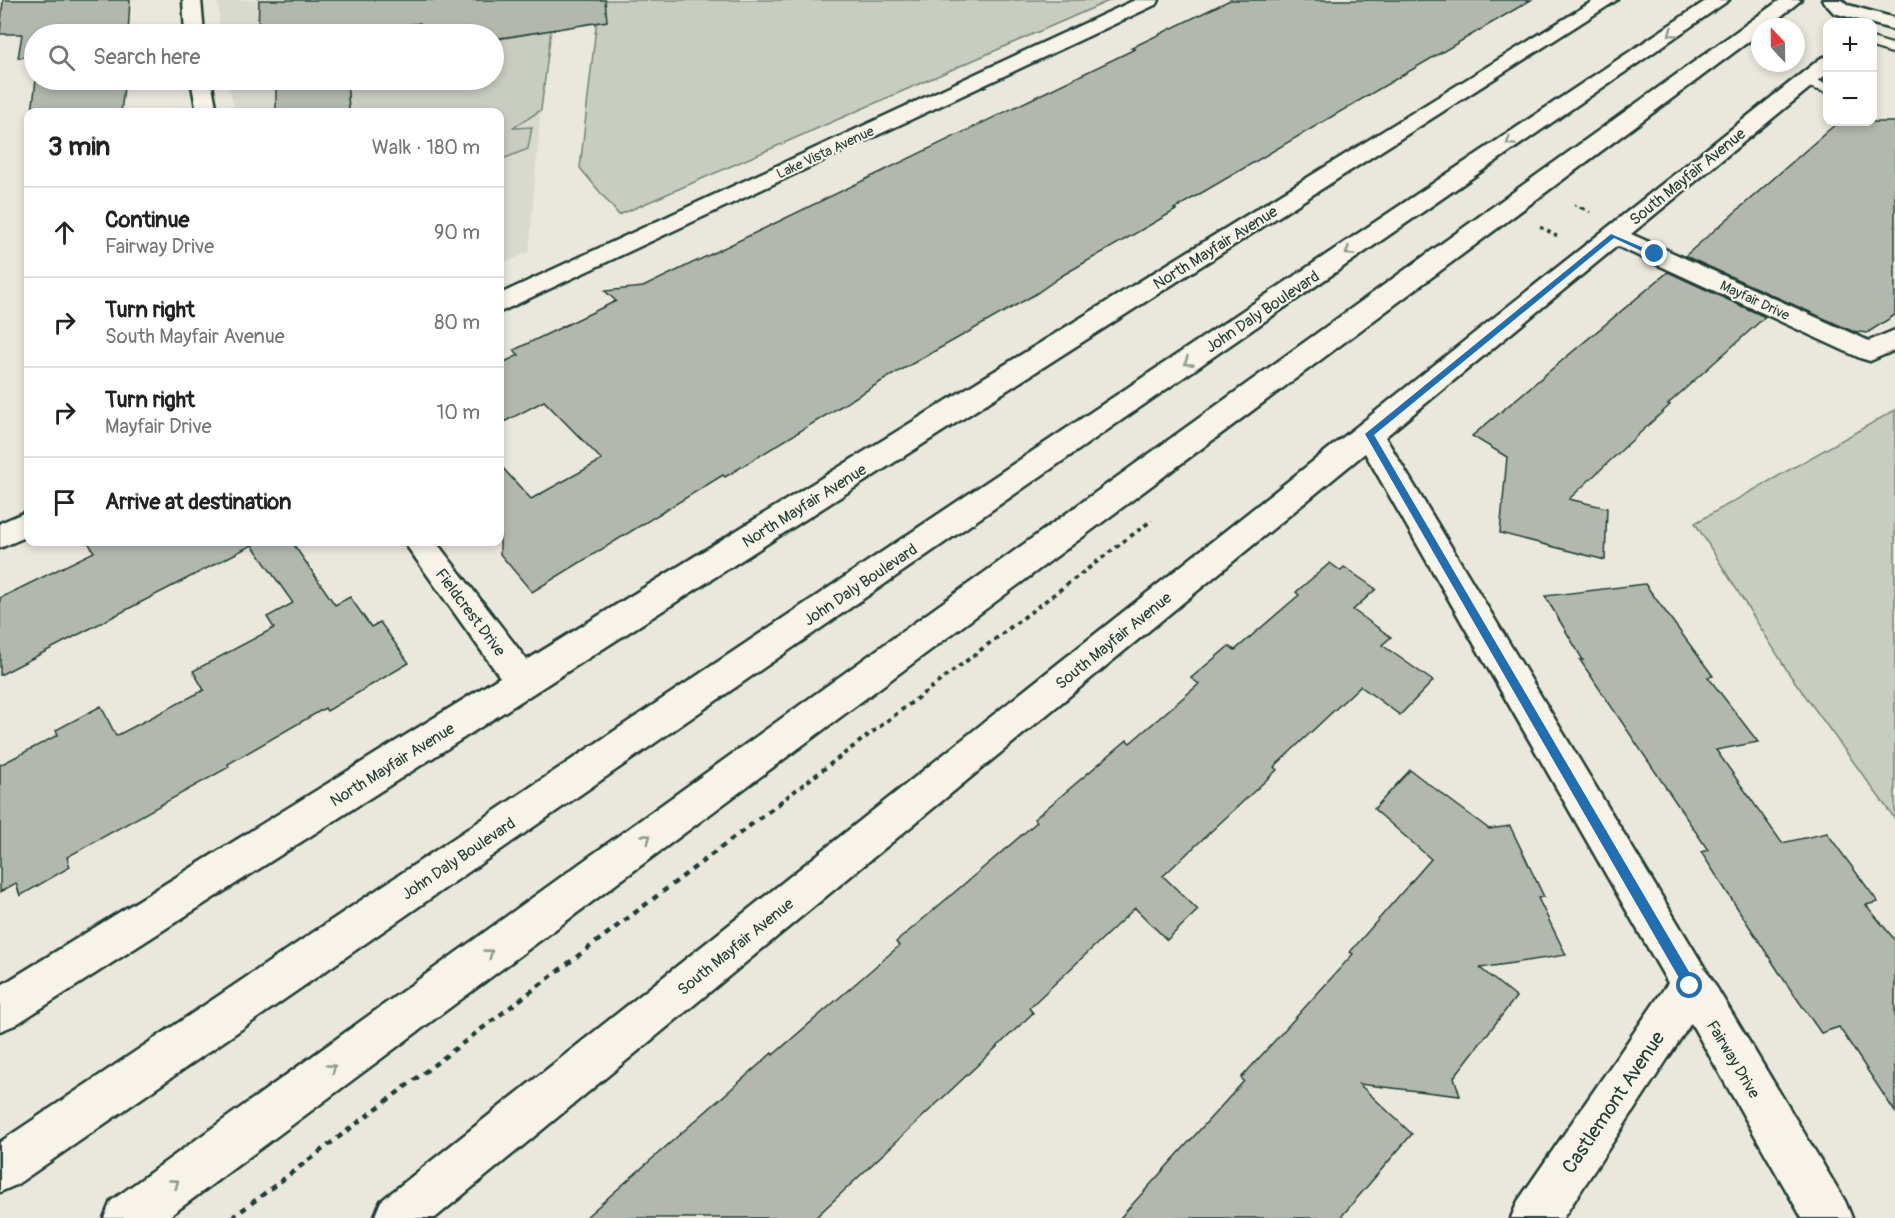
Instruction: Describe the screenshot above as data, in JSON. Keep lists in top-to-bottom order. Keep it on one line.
{"streets":{"street":["Lake Vista Avenue","South Mayfair Avenue","North Mayfair Avenue","Mayfair Drive","John Daly Boulevard","Fieldcrest Drive","Fairway Drive","Castlemont Avenue"]},"crossings":[["South Mayfair Avenue","Mayfair Drive"],["South Mayfair Avenue","Fairway Drive"],["North Mayfair Avenue","Fieldcrest Drive"],["Fairway Drive","Castlemont Avenue"]],"north":"top","page":{"map_buttons":["+","−"],"search":"Search here","heading":["3 min","Walk · 180 m"],"list":[["Continue","Fairway Drive","90 m"],["Turn right","South Mayfair Avenue","80 m"],["Turn right","Mayfair Drive","10 m"],"Arrive at destination"]}}
